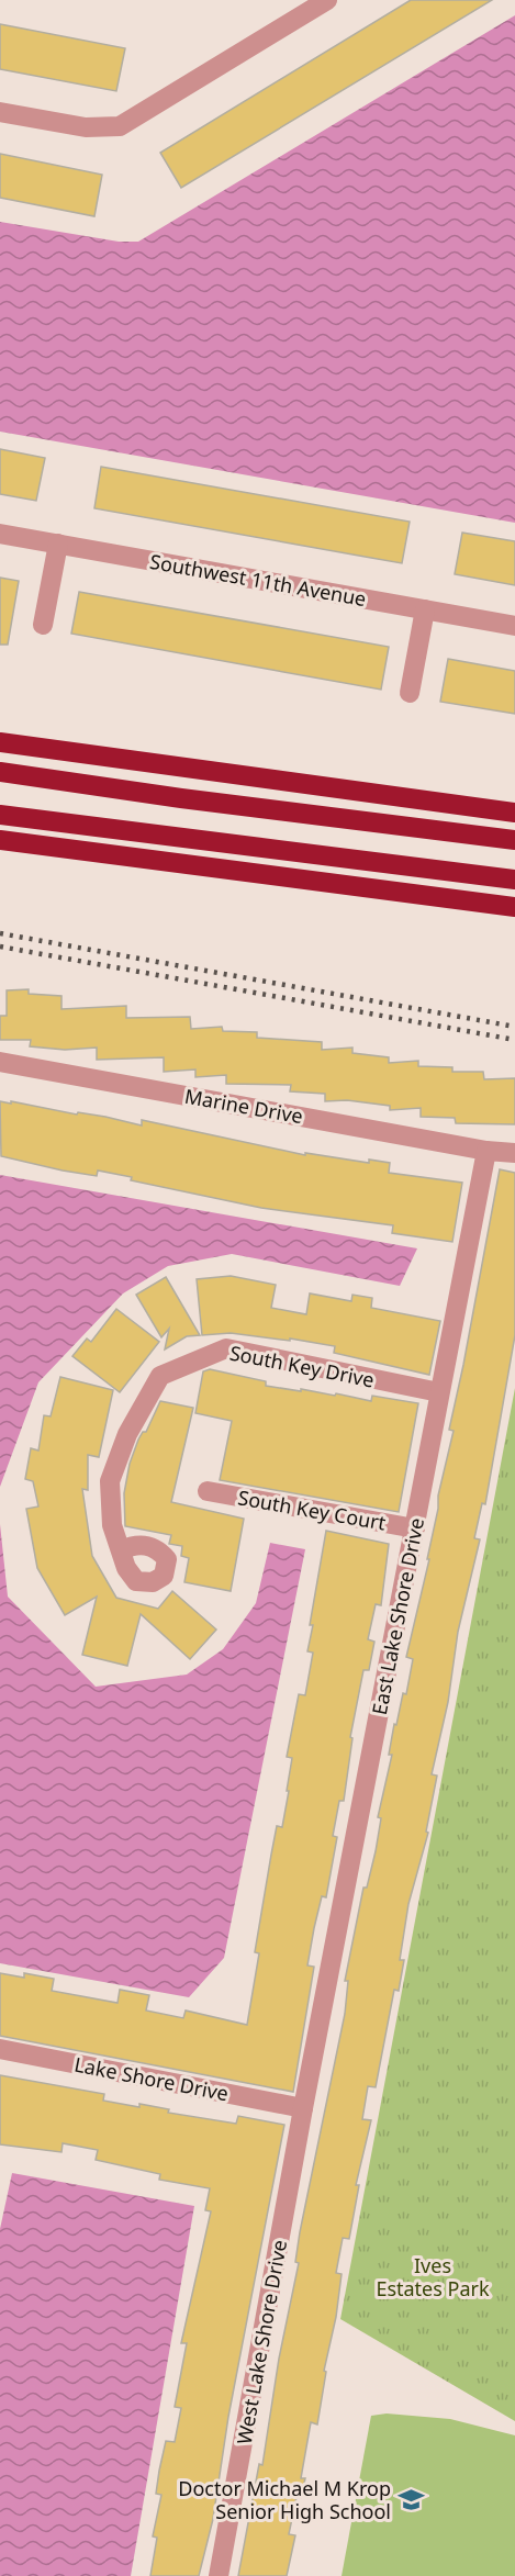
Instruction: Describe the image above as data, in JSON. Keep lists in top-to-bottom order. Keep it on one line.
{"streets":{"street":["Southwest 11th Avenue","Marine Drive","South Key Drive","South Key Court","East Lake Shore Drive","Lake Shore Drive","West Lake Shore Drive"]},"crossings":[["Marine Drive","East Lake Shore Drive"],["South Key Drive","East Lake Shore Drive"],["South Key Court","East Lake Shore Drive"],["East Lake Shore Drive","Lake Shore Drive"],["East Lake Shore Drive","West Lake Shore Drive"],["Lake Shore Drive","West Lake Shore Drive"]],"parks":["Ives Estates Park"],"places":{"school or university":["Doctor Michael M Krop Senior High School"]}}
